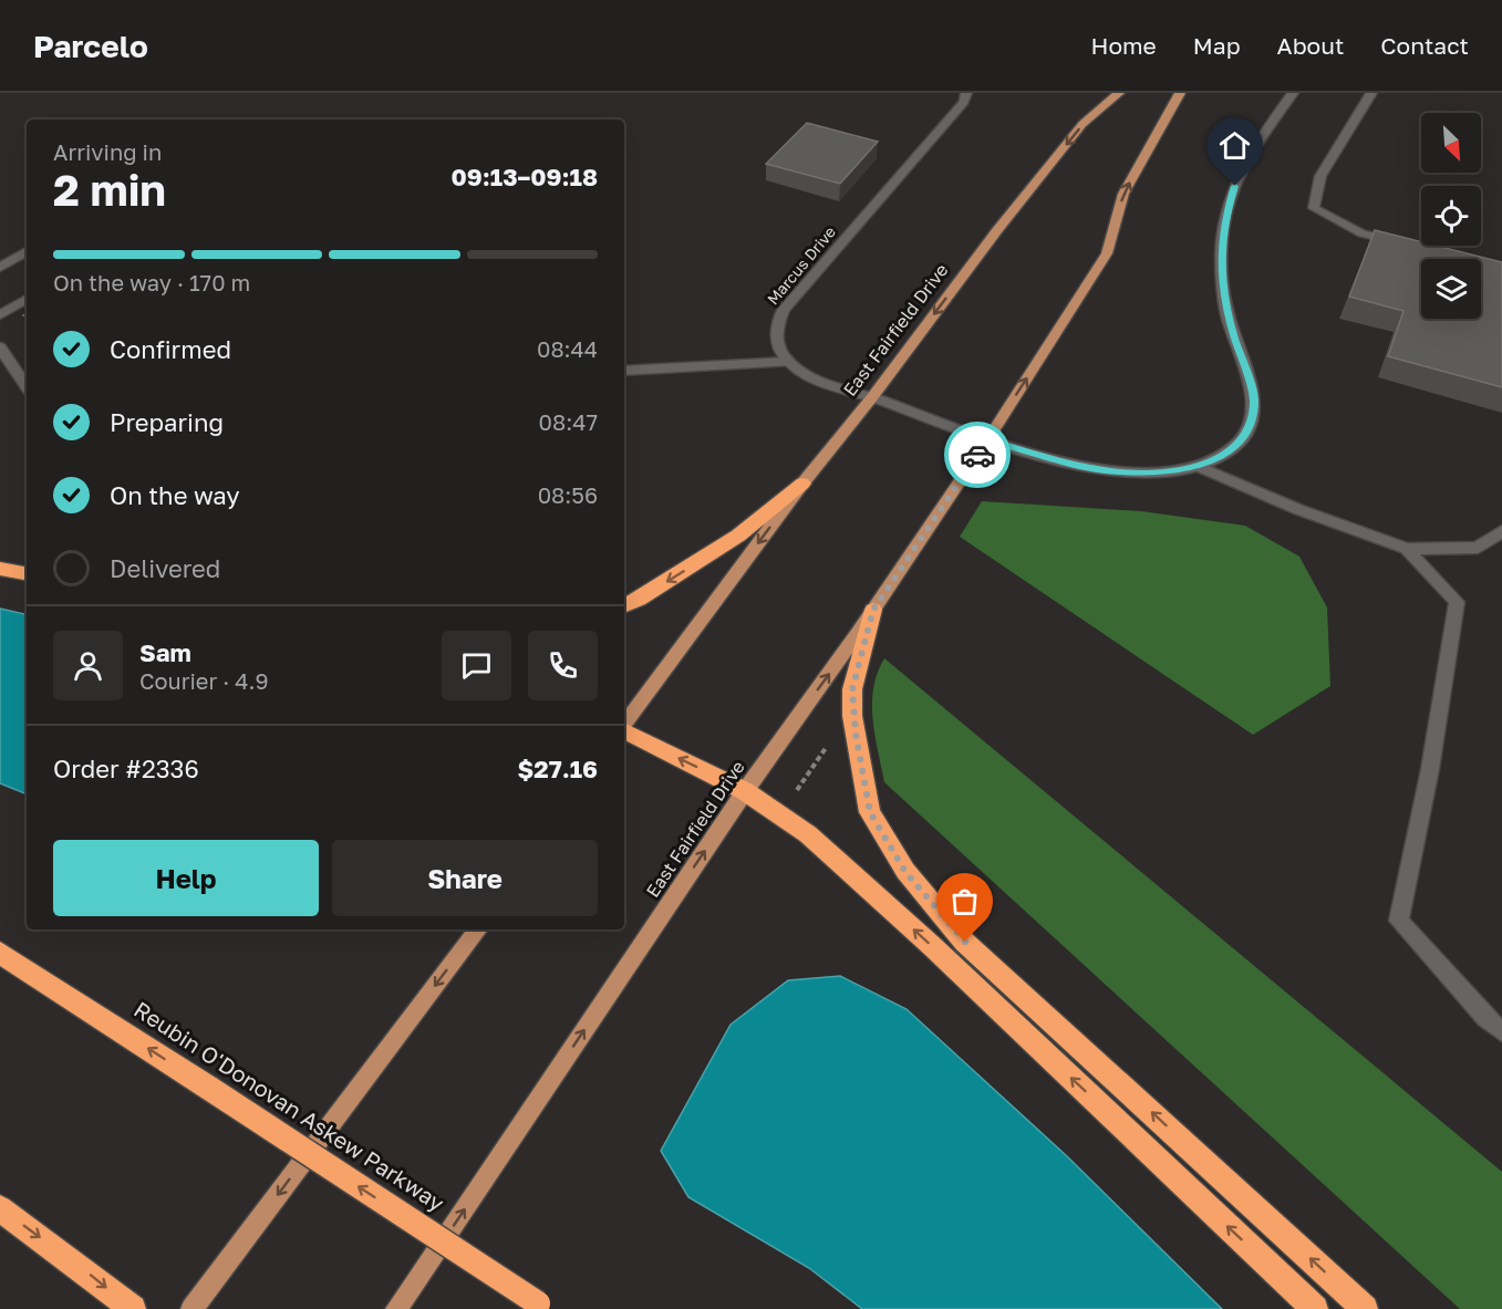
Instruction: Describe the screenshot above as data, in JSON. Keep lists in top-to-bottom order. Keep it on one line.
{"streets":{"highway":["Reubin O'Donovan Askew Parkway"],"main road":["East Fairfield Drive"],"street":["Marcus Drive"]},"one_way":["Reubin O'Donovan Askew Parkway"],"north":"bottom right","page":{"header":"Parcelo","nav":["Home","Map","About","Contact"],"heading":["2 min","Arriving in","09:13–09:18"],"panel":["Sam","Courier · 4.9","Order #2336","$27.16"],"bar":"On the way · 170 m","list":[["Confirmed","08:44"],["Preparing","08:47"],["On the way","08:56"],"Delivered"],"buttons":["Help","Share"]}}
